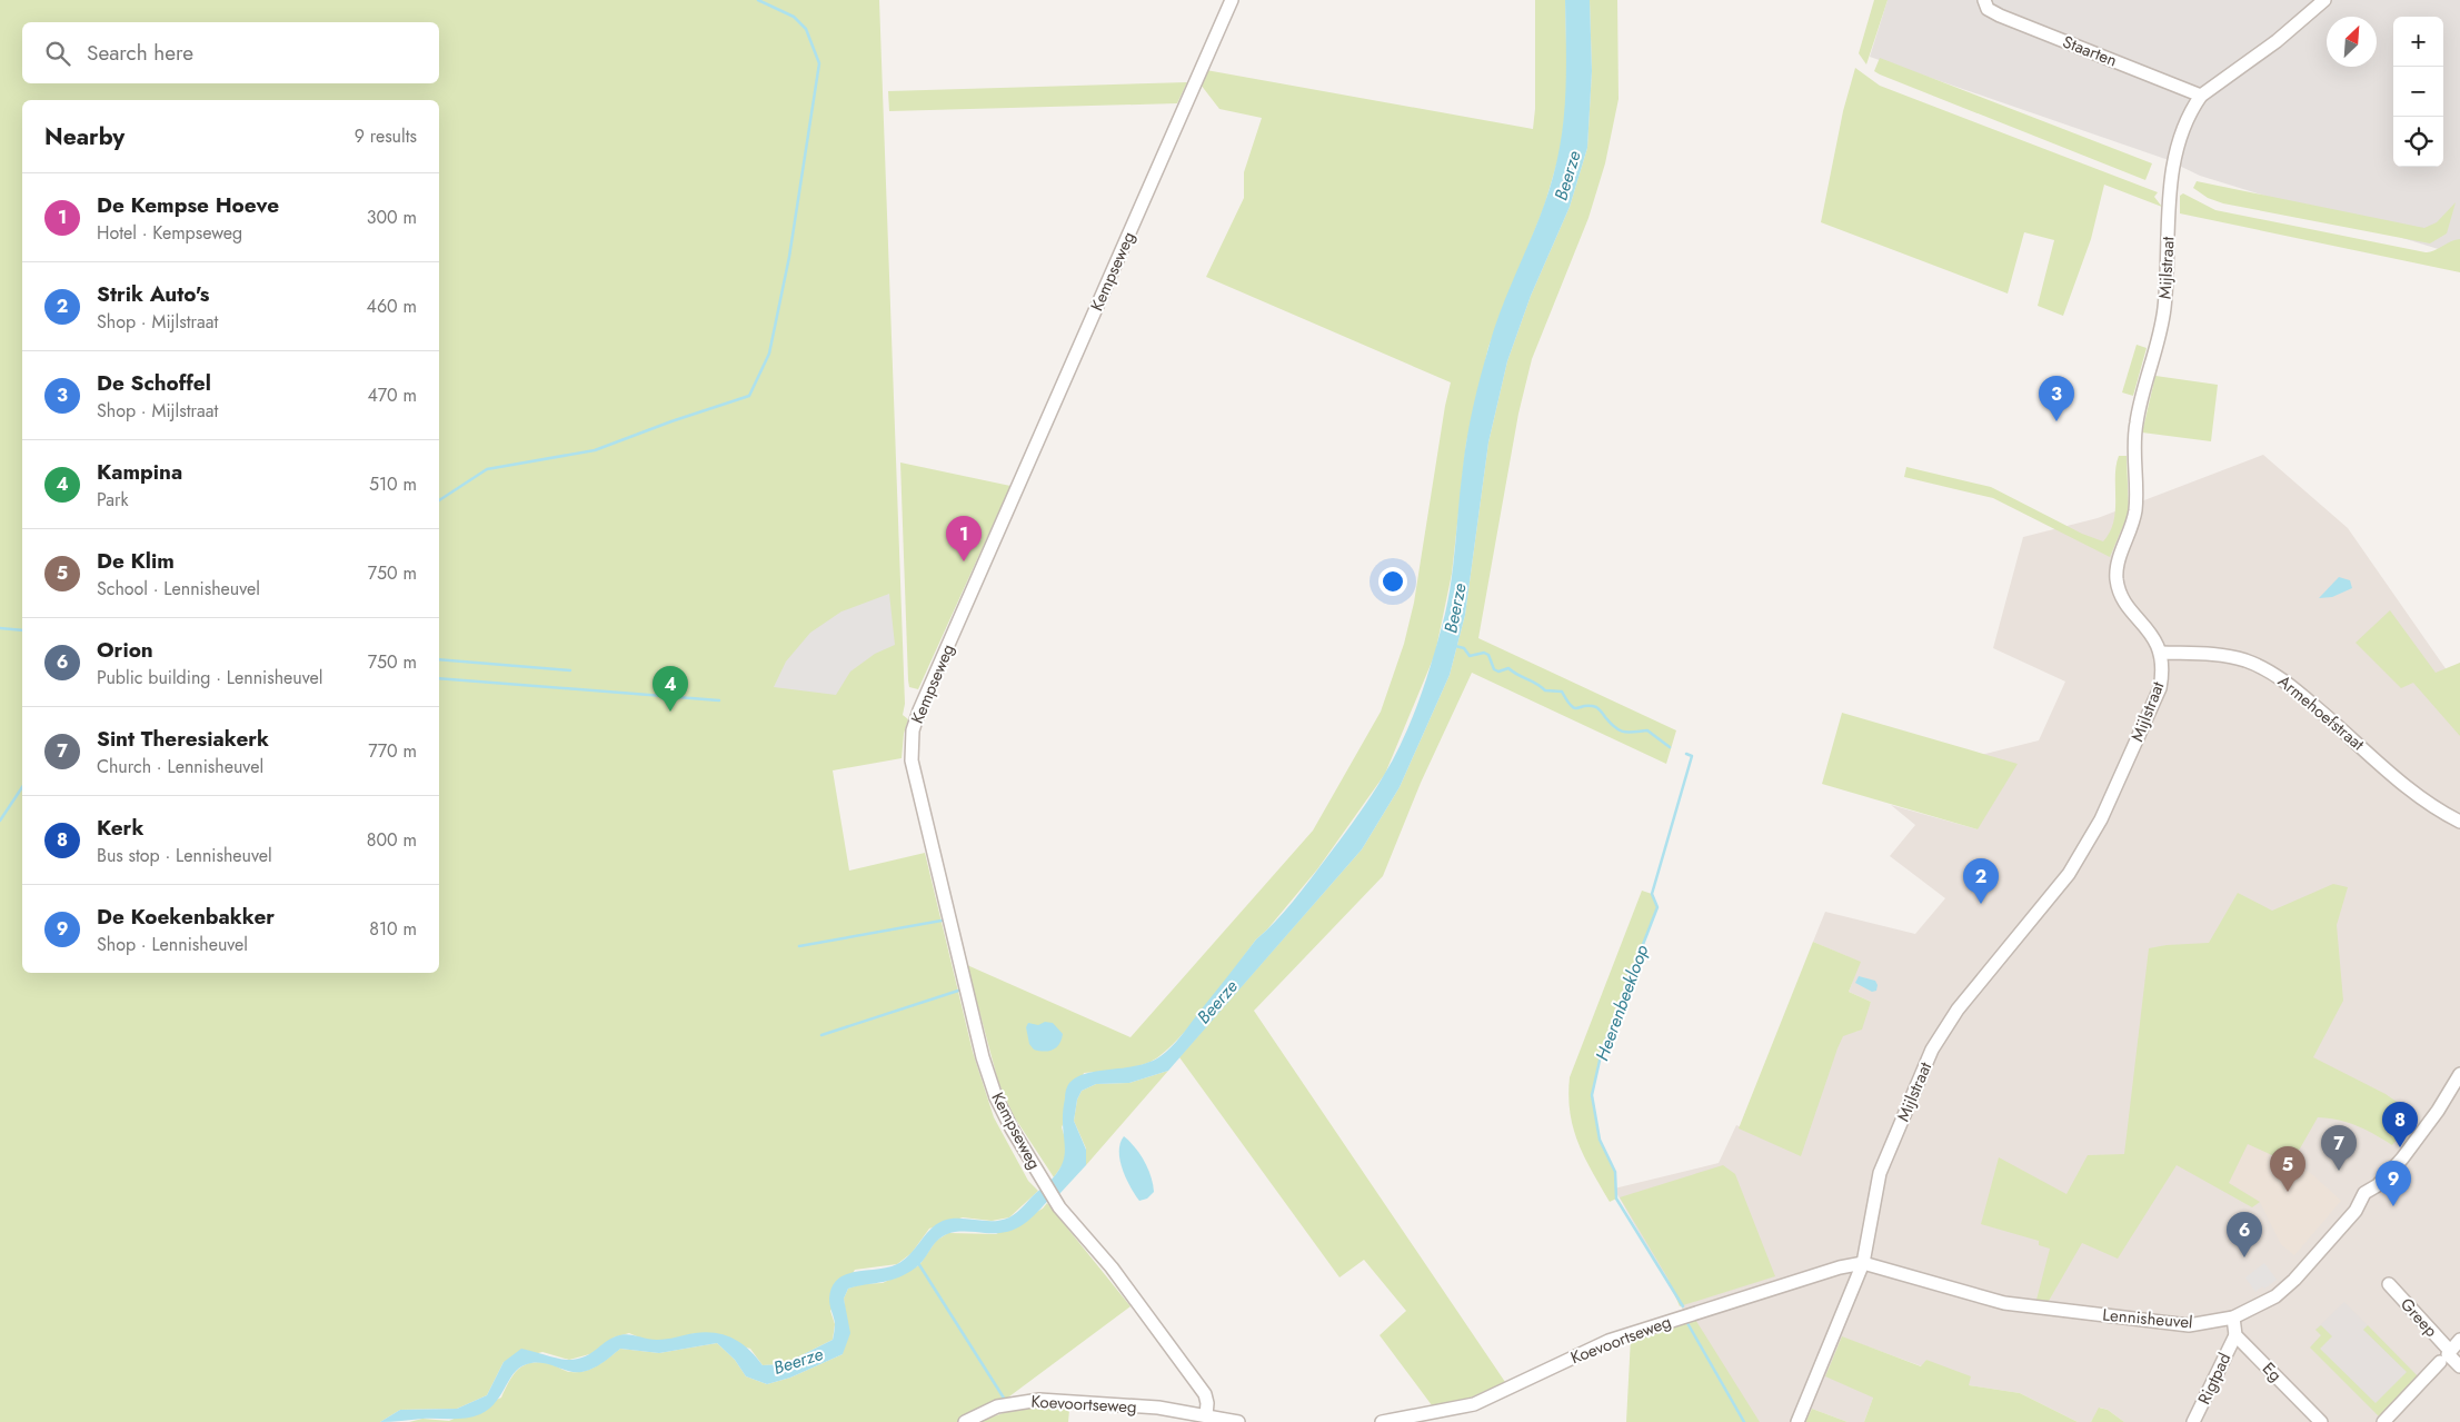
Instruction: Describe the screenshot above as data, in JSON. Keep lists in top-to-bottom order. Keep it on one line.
{"streets":{"street":["Staarten","Mijlstraat","Kempseweg","Armehoefstraat","Greep","Lennisheuvel","Koevoortseweg","Eg","Rigtpad"]},"crossings":[["Staarten","Mijlstraat"],["Mijlstraat","Armehoefstraat"],["Mijlstraat","Lennisheuvel"],["Mijlstraat","Koevoortseweg"],["Kempseweg","Koevoortseweg"],["Lennisheuvel","Koevoortseweg"],["Eg","Rigtpad"]],"water":["Beerze","Heerenbeekloop"],"north":"top right","page":{"map_buttons":["+","−"],"search":"Search here","heading":["Nearby","9 results"],"list":[{"mark":"1","name":"De Kempse Hoeve","note":"Hotel · Kempseweg","value":"300 m"},{"mark":"2","name":"Strik Auto's","note":"Shop · Mijlstraat","value":"460 m"},{"mark":"3","name":"De Schoffel","note":"Shop · Mijlstraat","value":"470 m"},{"mark":"4","name":"Kampina","note":"Park","value":"510 m"},{"mark":"5","name":"De Klim","note":"School · Lennisheuvel","value":"750 m"},{"mark":"6","name":"Orion","note":"Public building · Lennisheuvel","value":"750 m"},{"mark":"7","name":"Sint Theresiakerk","note":"Church · Lennisheuvel","value":"770 m"},{"mark":"8","name":"Kerk","note":"Bus stop · Lennisheuvel","value":"800 m"},{"mark":"9","name":"De Koekenbakker","note":"Shop · Lennisheuvel","value":"810 m"}],"pins":["3","1","4","2","8","7","5","9","6"]}}
